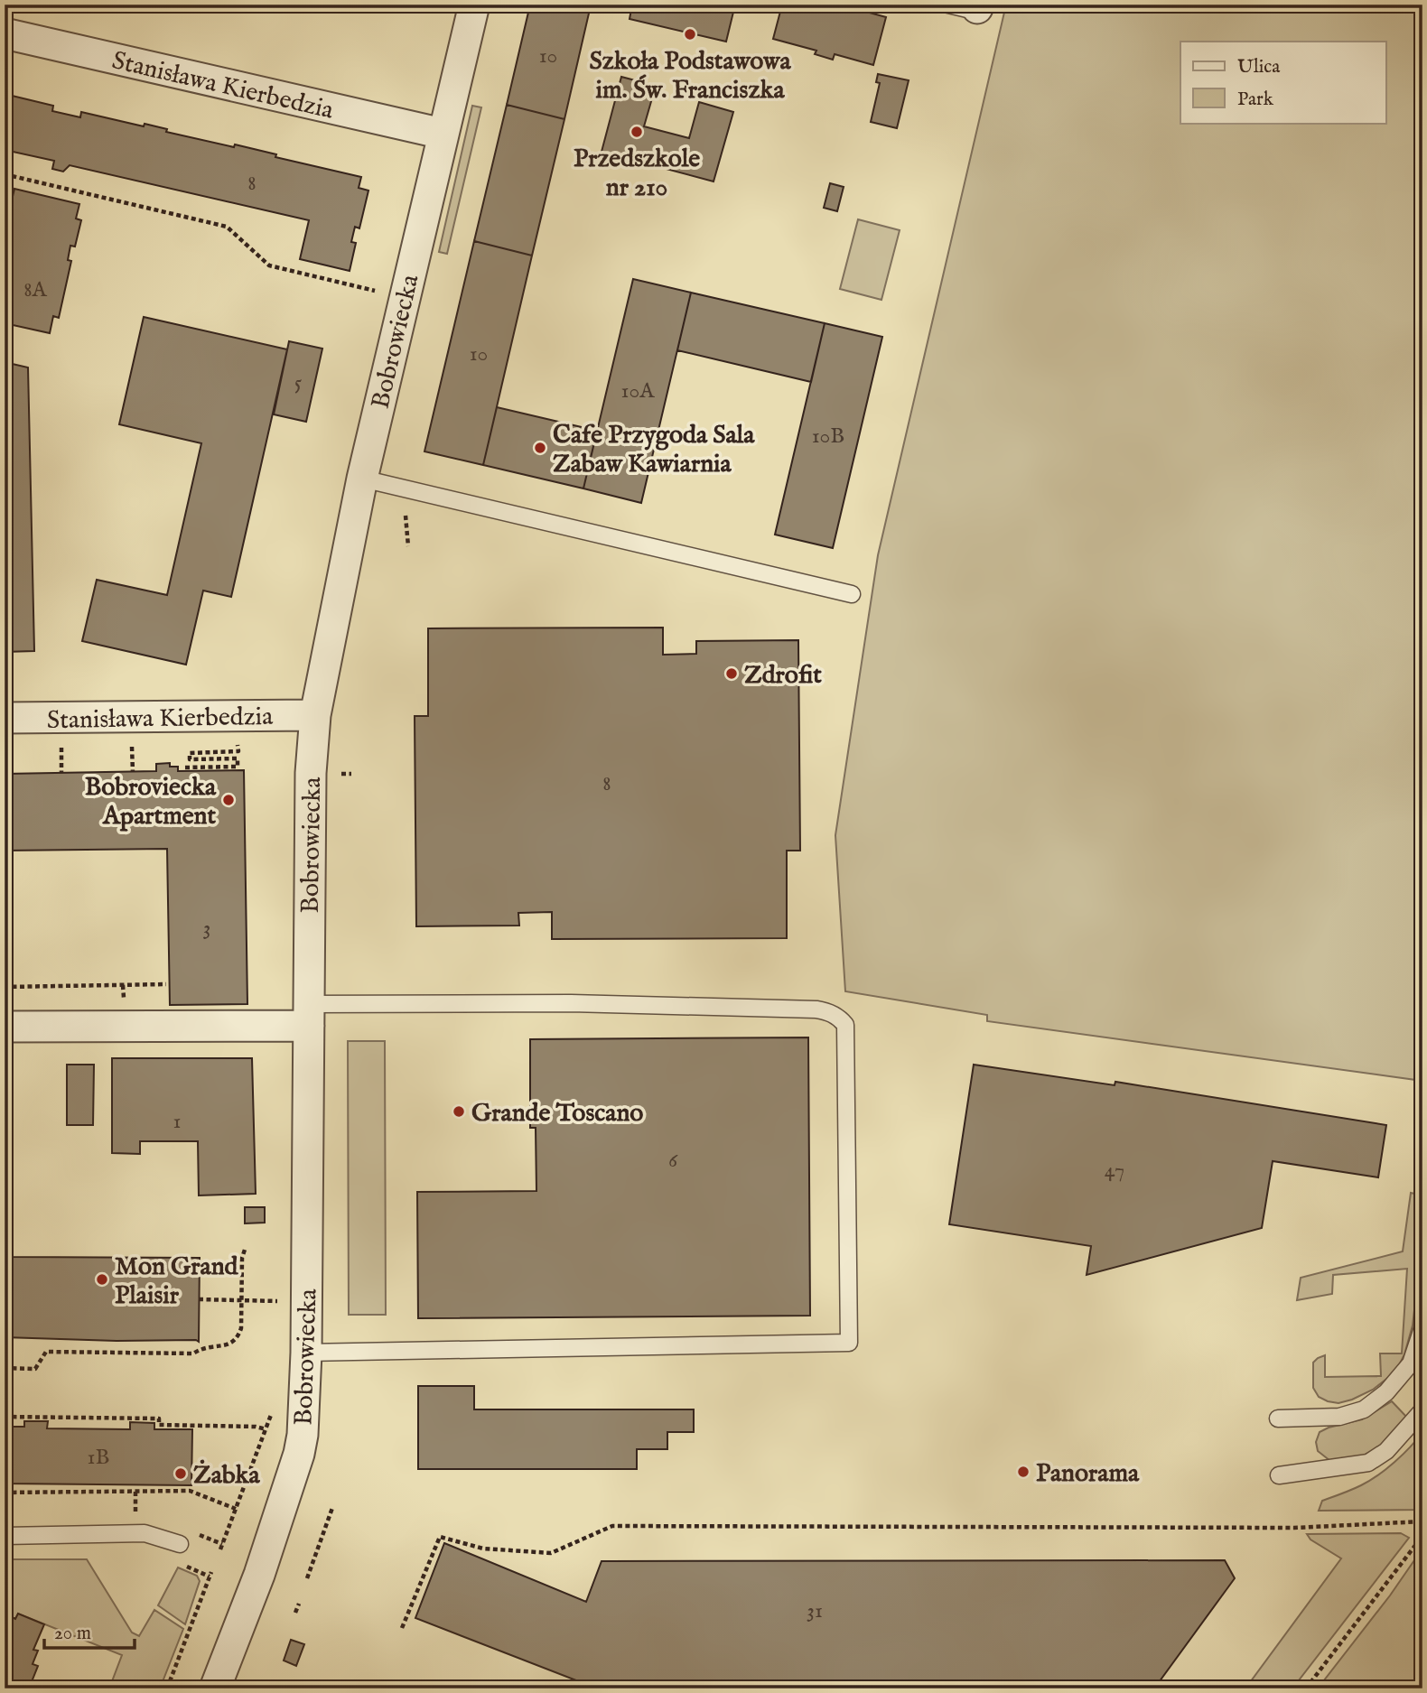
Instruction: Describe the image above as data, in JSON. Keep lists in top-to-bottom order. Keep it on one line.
{"streets":{"street":["Stanisława Kierbedzia","Bobrowiecka"]},"crossings":[["Stanisława Kierbedzia","Bobrowiecka"]],"places":["Szkoła Podstawowa im. Św. Franciszka","Przedszkole nr 210","Cafe Przygoda Sala Zabaw Kawiarnia","Zdrofit","Bobroviecka Apartment","Grande Toscano","Mon Grand Plaisir","Panorama","Żabka"],"house_numbers":["10","8","8A","10","5","10A","10B","8","3","1","6","47","1B","31"],"legend":["Ulica","Park"],"scale_bar":"20 m"}
